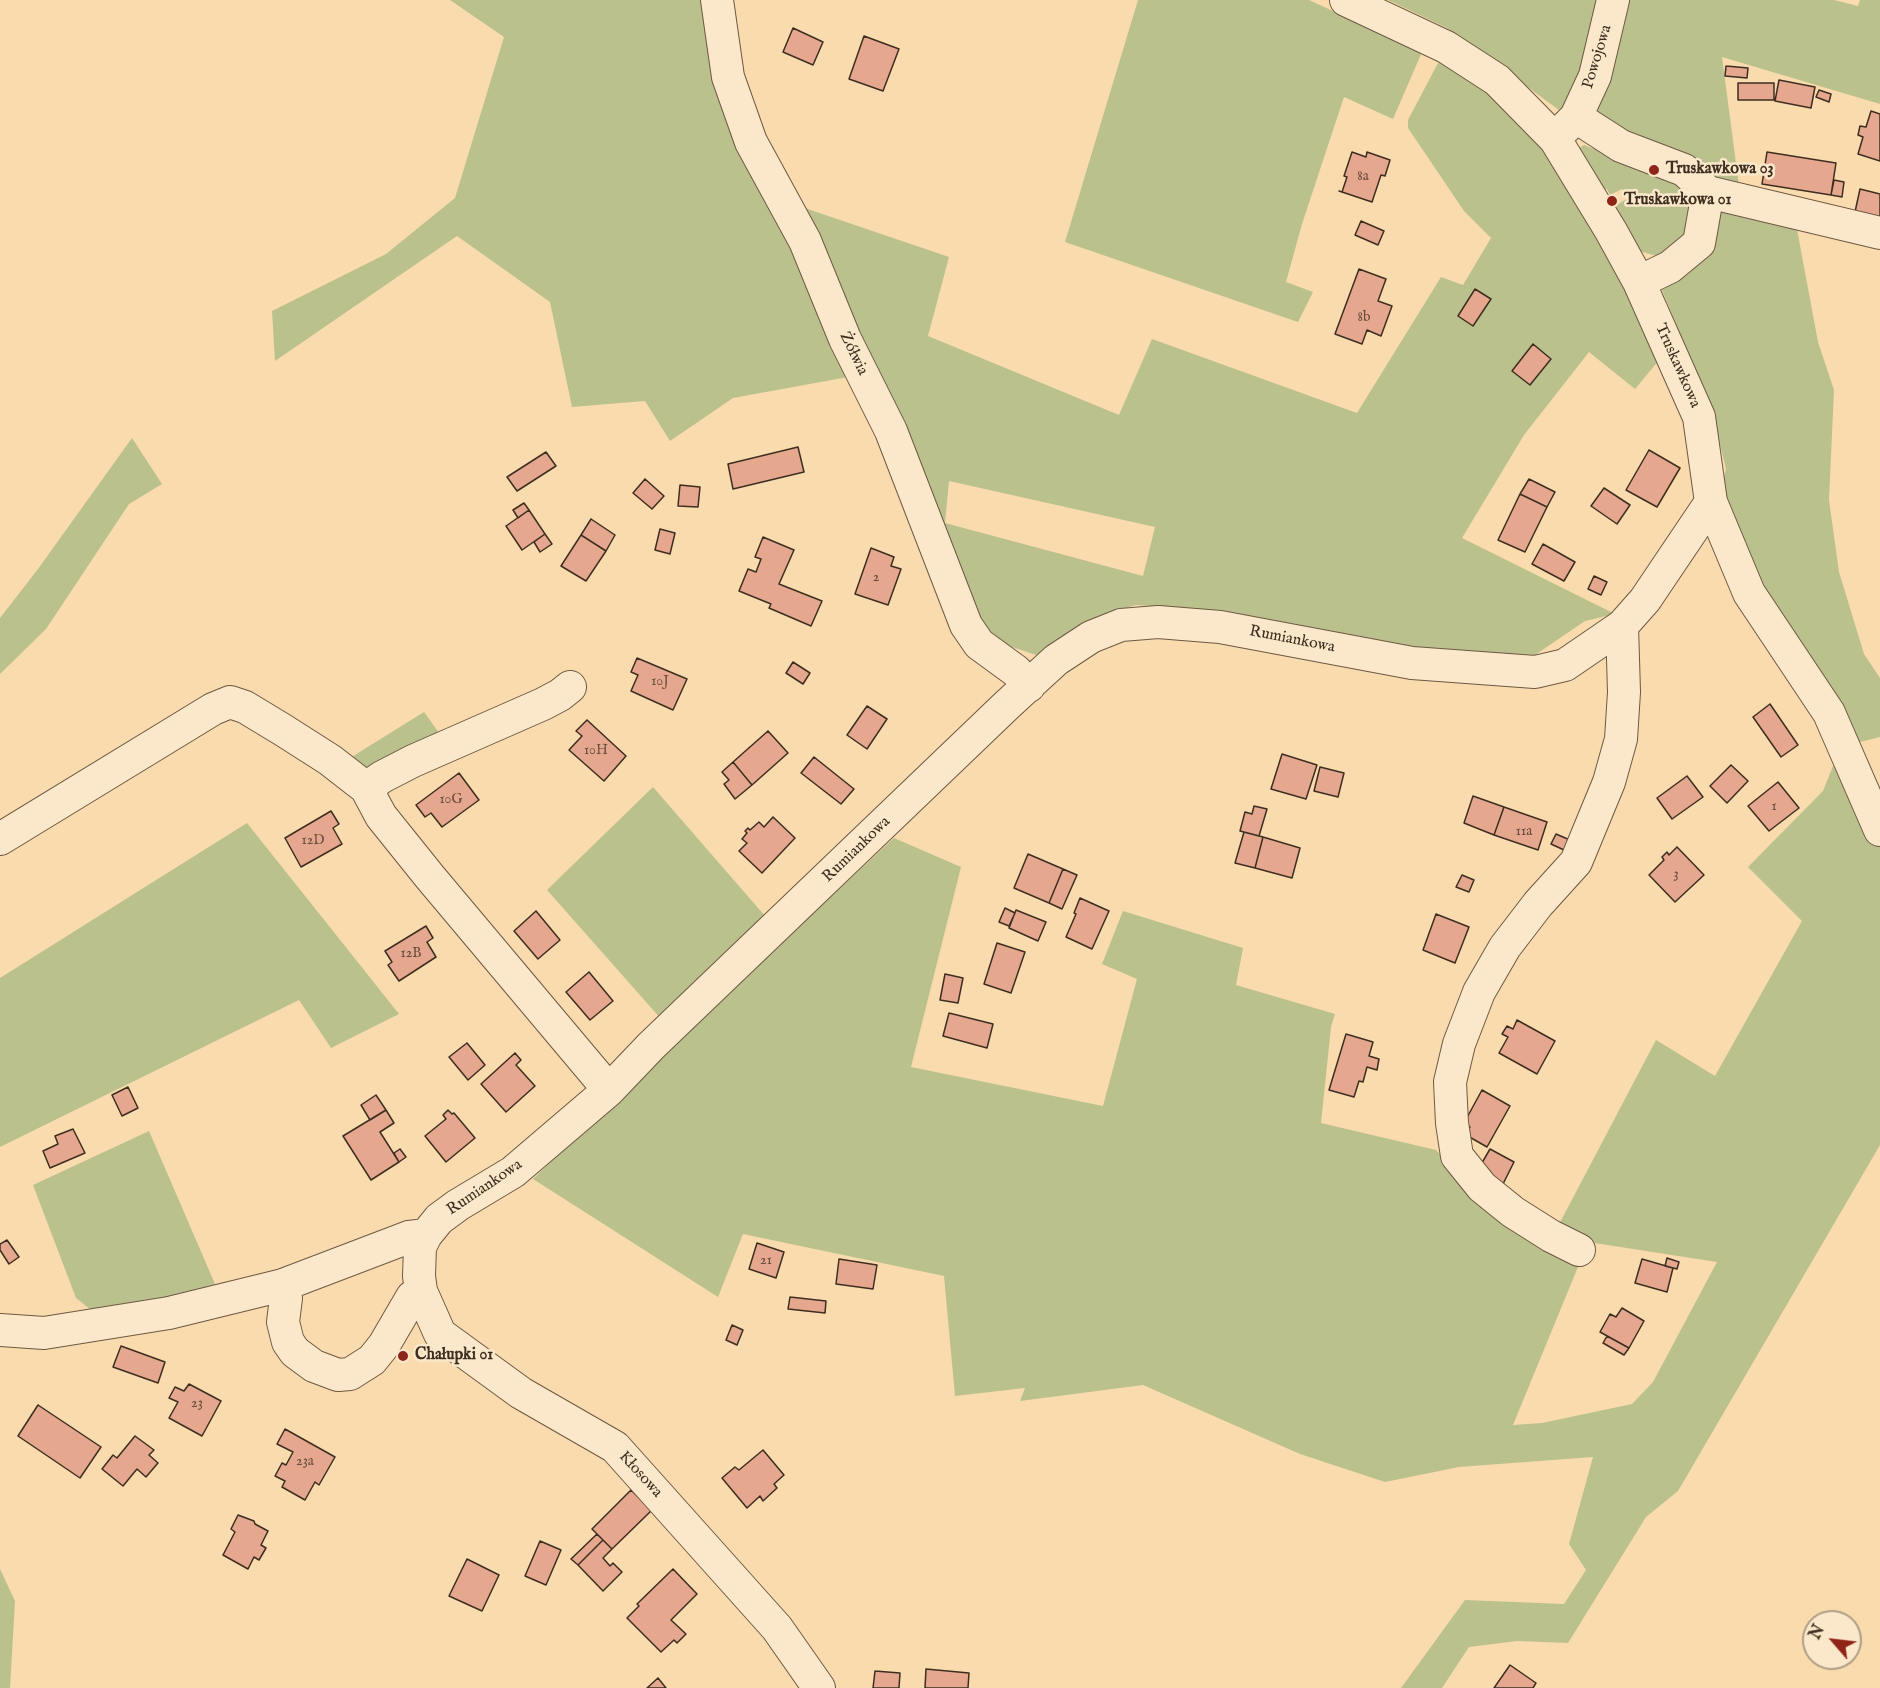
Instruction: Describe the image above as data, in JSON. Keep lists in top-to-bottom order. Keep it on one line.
{"streets":{"street":["Powojowa","Żółwia","Truskawkowa","Rumiankowa","Kłosowa"]},"crossings":[["Powojowa","Truskawkowa"],["Żółwia","Rumiankowa"],["Truskawkowa","Rumiankowa"],["Rumiankowa","Kłosowa"]],"places":["Truskawkowa 03","Truskawkowa 01","Chałupki 01"],"house_numbers":["8a","8b","2","10J","10H","10G","1","11a","12D","3","12B","21","23","23a"],"north":"top left"}
